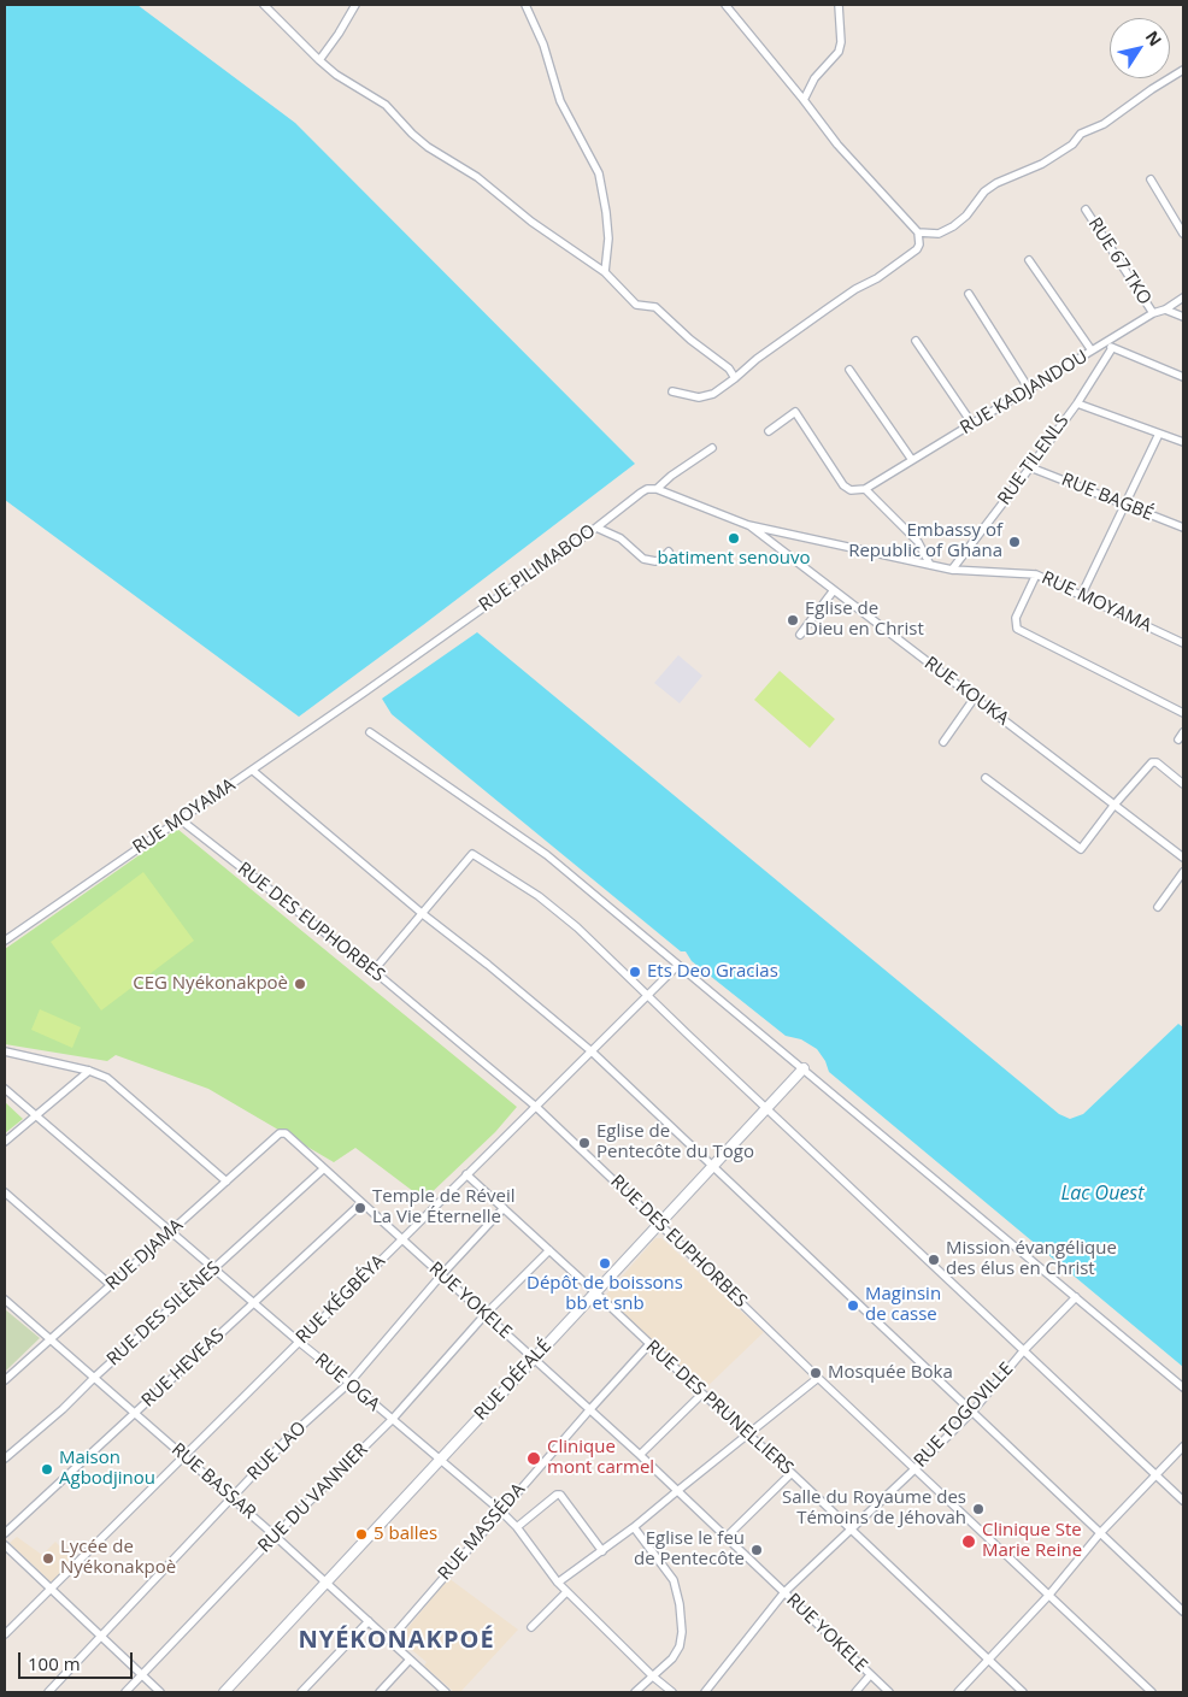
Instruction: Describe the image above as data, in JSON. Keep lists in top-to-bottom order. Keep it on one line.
{"streets":{"street":["RUE 67 TKO","RUE KADJANDOU","RUE TILENLS","RUE BAGBÉ","RUE PILIMABOO","RUE MOYAMA","RUE KOUKA","RUE DES EUPHORBES","RUE DJAMA","RUE KÉGBÉYA","RUE YOKELE","RUE DES SILÈNES","RUE HEVEAS","RUE DÉFALÉ","RUE OGA","RUE DES PRUNELLIERS","RUE TOGOVILLE","RUE LAO","RUE BASSAR","RUE DU VANNIER","RUE MASSÉDA"]},"crossings":[["RUE 67 TKO","RUE KADJANDOU"],["RUE TILENLS","RUE BAGBÉ"],["RUE TILENLS","RUE MOYAMA"],["RUE PILIMABOO","RUE MOYAMA"],["RUE MOYAMA","RUE KOUKA"],["RUE MOYAMA","RUE DES EUPHORBES"],["RUE DES EUPHORBES","RUE KÉGBÉYA"],["RUE DES EUPHORBES","RUE DÉFALÉ"],["RUE DES EUPHORBES","RUE TOGOVILLE"],["RUE DJAMA","RUE YOKELE"],["RUE DJAMA","RUE OGA"],["RUE DJAMA","RUE BASSAR"],["RUE KÉGBÉYA","RUE YOKELE"],["RUE KÉGBÉYA","RUE OGA"],["RUE KÉGBÉYA","RUE DES PRUNELLIERS"],["RUE KÉGBÉYA","RUE BASSAR"],["RUE YOKELE","RUE DES SILÈNES"],["RUE YOKELE","RUE HEVEAS"],["RUE YOKELE","RUE DÉFALÉ"],["RUE YOKELE","RUE TOGOVILLE"],["RUE YOKELE","RUE LAO"],["RUE YOKELE","RUE DU VANNIER"],["RUE YOKELE","RUE MASSÉDA"],["RUE DES SILÈNES","RUE OGA"],["RUE DES SILÈNES","RUE BASSAR"],["RUE HEVEAS","RUE OGA"],["RUE HEVEAS","RUE BASSAR"],["RUE DÉFALÉ","RUE OGA"],["RUE DÉFALÉ","RUE DES PRUNELLIERS"],["RUE DÉFALÉ","RUE BASSAR"],["RUE OGA","RUE LAO"],["RUE OGA","RUE DU VANNIER"],["RUE OGA","RUE MASSÉDA"],["RUE DES PRUNELLIERS","RUE TOGOVILLE"],["RUE DES PRUNELLIERS","RUE LAO"],["RUE DES PRUNELLIERS","RUE DU VANNIER"],["RUE DES PRUNELLIERS","RUE MASSÉDA"],["RUE LAO","RUE BASSAR"],["RUE BASSAR","RUE DU VANNIER"],["RUE BASSAR","RUE MASSÉDA"]],"districts":["NYÉKONAKPOÉ"],"water":["Lac Ouest"],"places":["batiment senouvo","Embassy of Republic of Ghana","Eglise de Dieu en Christ","Ets Deo Gracias","CEG Nyékonakpoè","Eglise de Pentecôte du Togo","Temple de Réveil La Vie Éternelle","Mission évangélique des élus en Christ","Dépôt de boissons bb et snb","Maginsin de casse","Mosquée Boka","Clinique mont carmel","Maison Agbodjinou","Salle du Royaume des Témoins de Jéhovah","5 balles","Clinique Ste Marie Reine","Eglise le feu de Pentecôte","Lycée de Nyékonakpoè"],"scale_bar":"100 m","north":"top right"}
